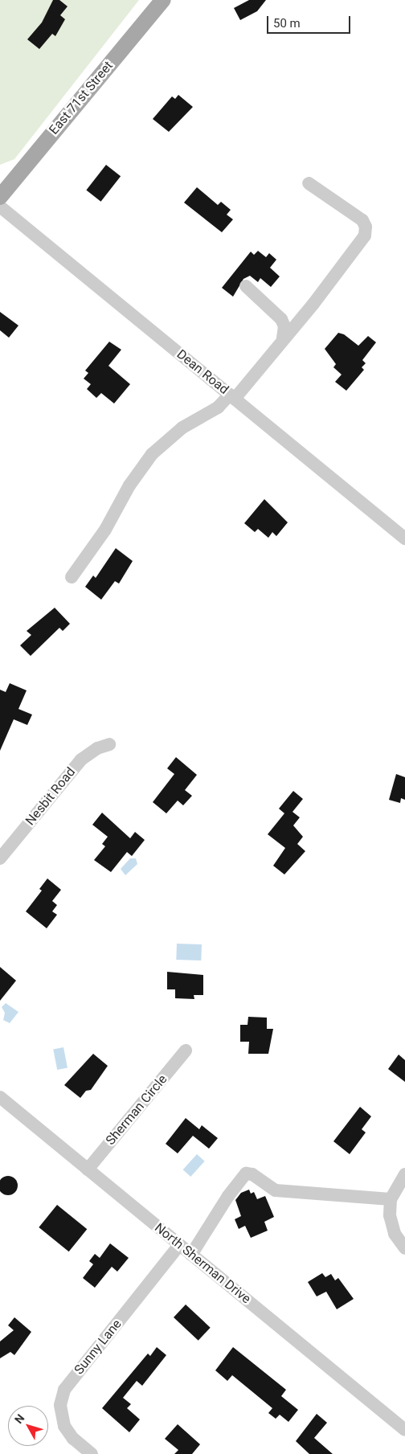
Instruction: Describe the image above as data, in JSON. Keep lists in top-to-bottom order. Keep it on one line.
{"streets":{"main road":["East 71st Street"],"street":["Dean Road","Nesbit Road","Sherman Circle","North Sherman Drive","Sunny Lane"]},"crossings":[["Sherman Circle","North Sherman Drive"],["North Sherman Drive","Sunny Lane"]],"scale_bar":"50 m","north":"top left"}
